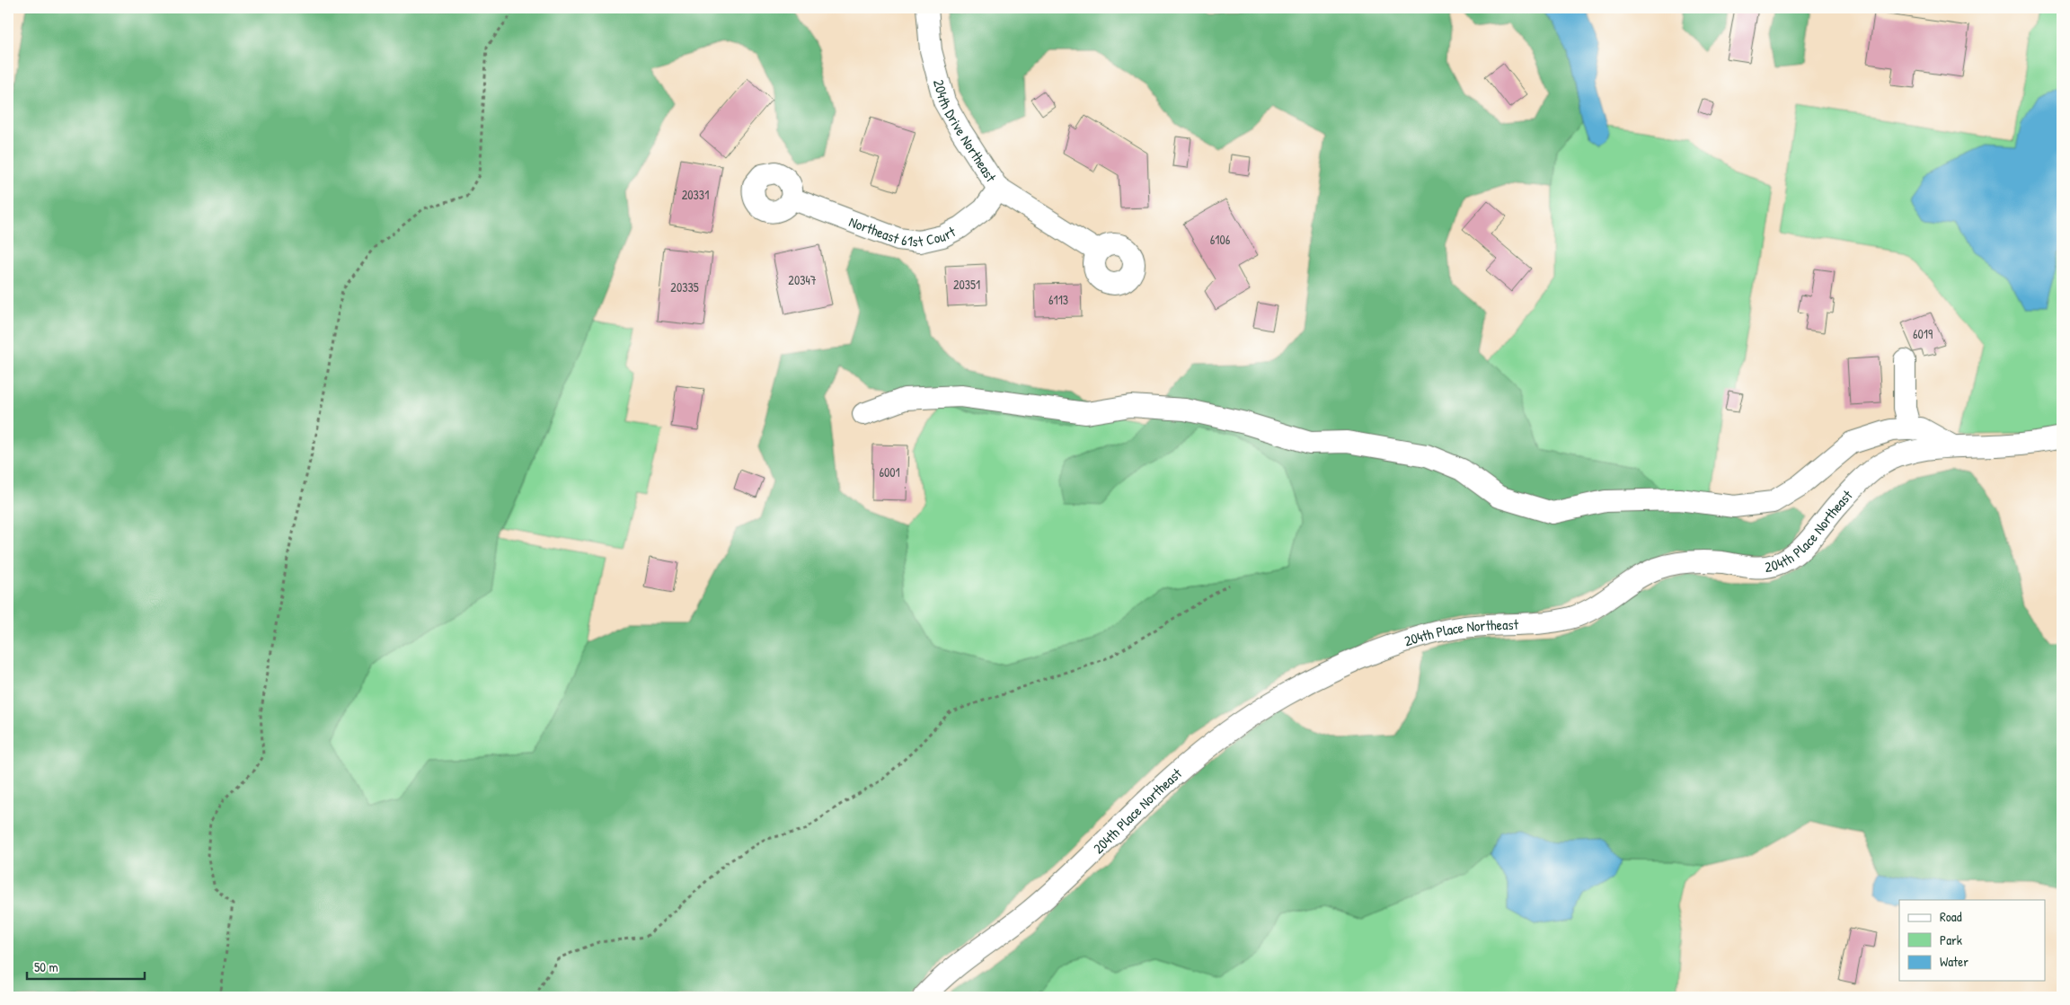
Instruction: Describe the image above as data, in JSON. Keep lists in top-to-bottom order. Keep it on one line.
{"streets":{"street":["204th Drive Northeast","Northeast 61st Court","204th Place Northeast"]},"crossings":[["204th Drive Northeast","Northeast 61st Court"]],"house_numbers":["20331","6106","20347","20351","20335","6113","6019","6001"],"legend":["Road","Park","Water"],"scale_bar":"50 m"}
